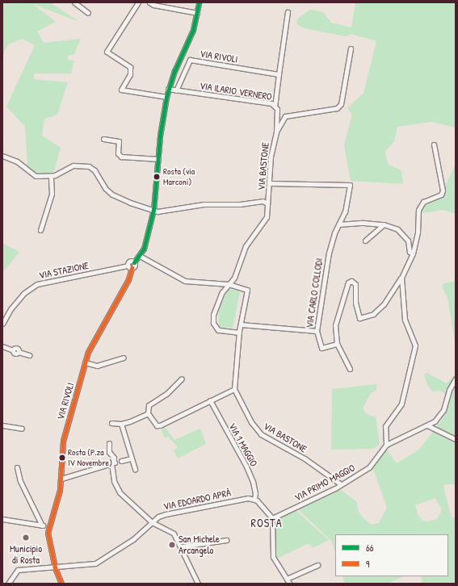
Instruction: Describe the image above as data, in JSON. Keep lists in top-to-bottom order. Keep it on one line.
{"streets":{"street":["VIA RIVOLI","VIA ILARIO VERNERO","VIA BASTONE","VIA STAZIONE","VIA CARLO COLLODI","VIA 1 MAGGIO","VIA PRIMO MAGGIO","VIA EDOARDO APRÀ"]},"crossings":[["VIA RIVOLI","VIA ILARIO VERNERO"],["VIA RIVOLI","VIA STAZIONE"],["VIA RIVOLI","VIA EDOARDO APRÀ"],["VIA ILARIO VERNERO","VIA BASTONE"],["VIA BASTONE","VIA CARLO COLLODI"],["VIA BASTONE","VIA PRIMO MAGGIO"],["VIA 1 MAGGIO","VIA EDOARDO APRÀ"]],"districts":["ROSTA"],"places":["Rosta (via Marconi)","Rosta (P.za IV Novembre)","Municipio di Rosta","San Michele Arcangelo"],"lines":["transit line 66","transit line 9"],"legend":["66","9"]}
